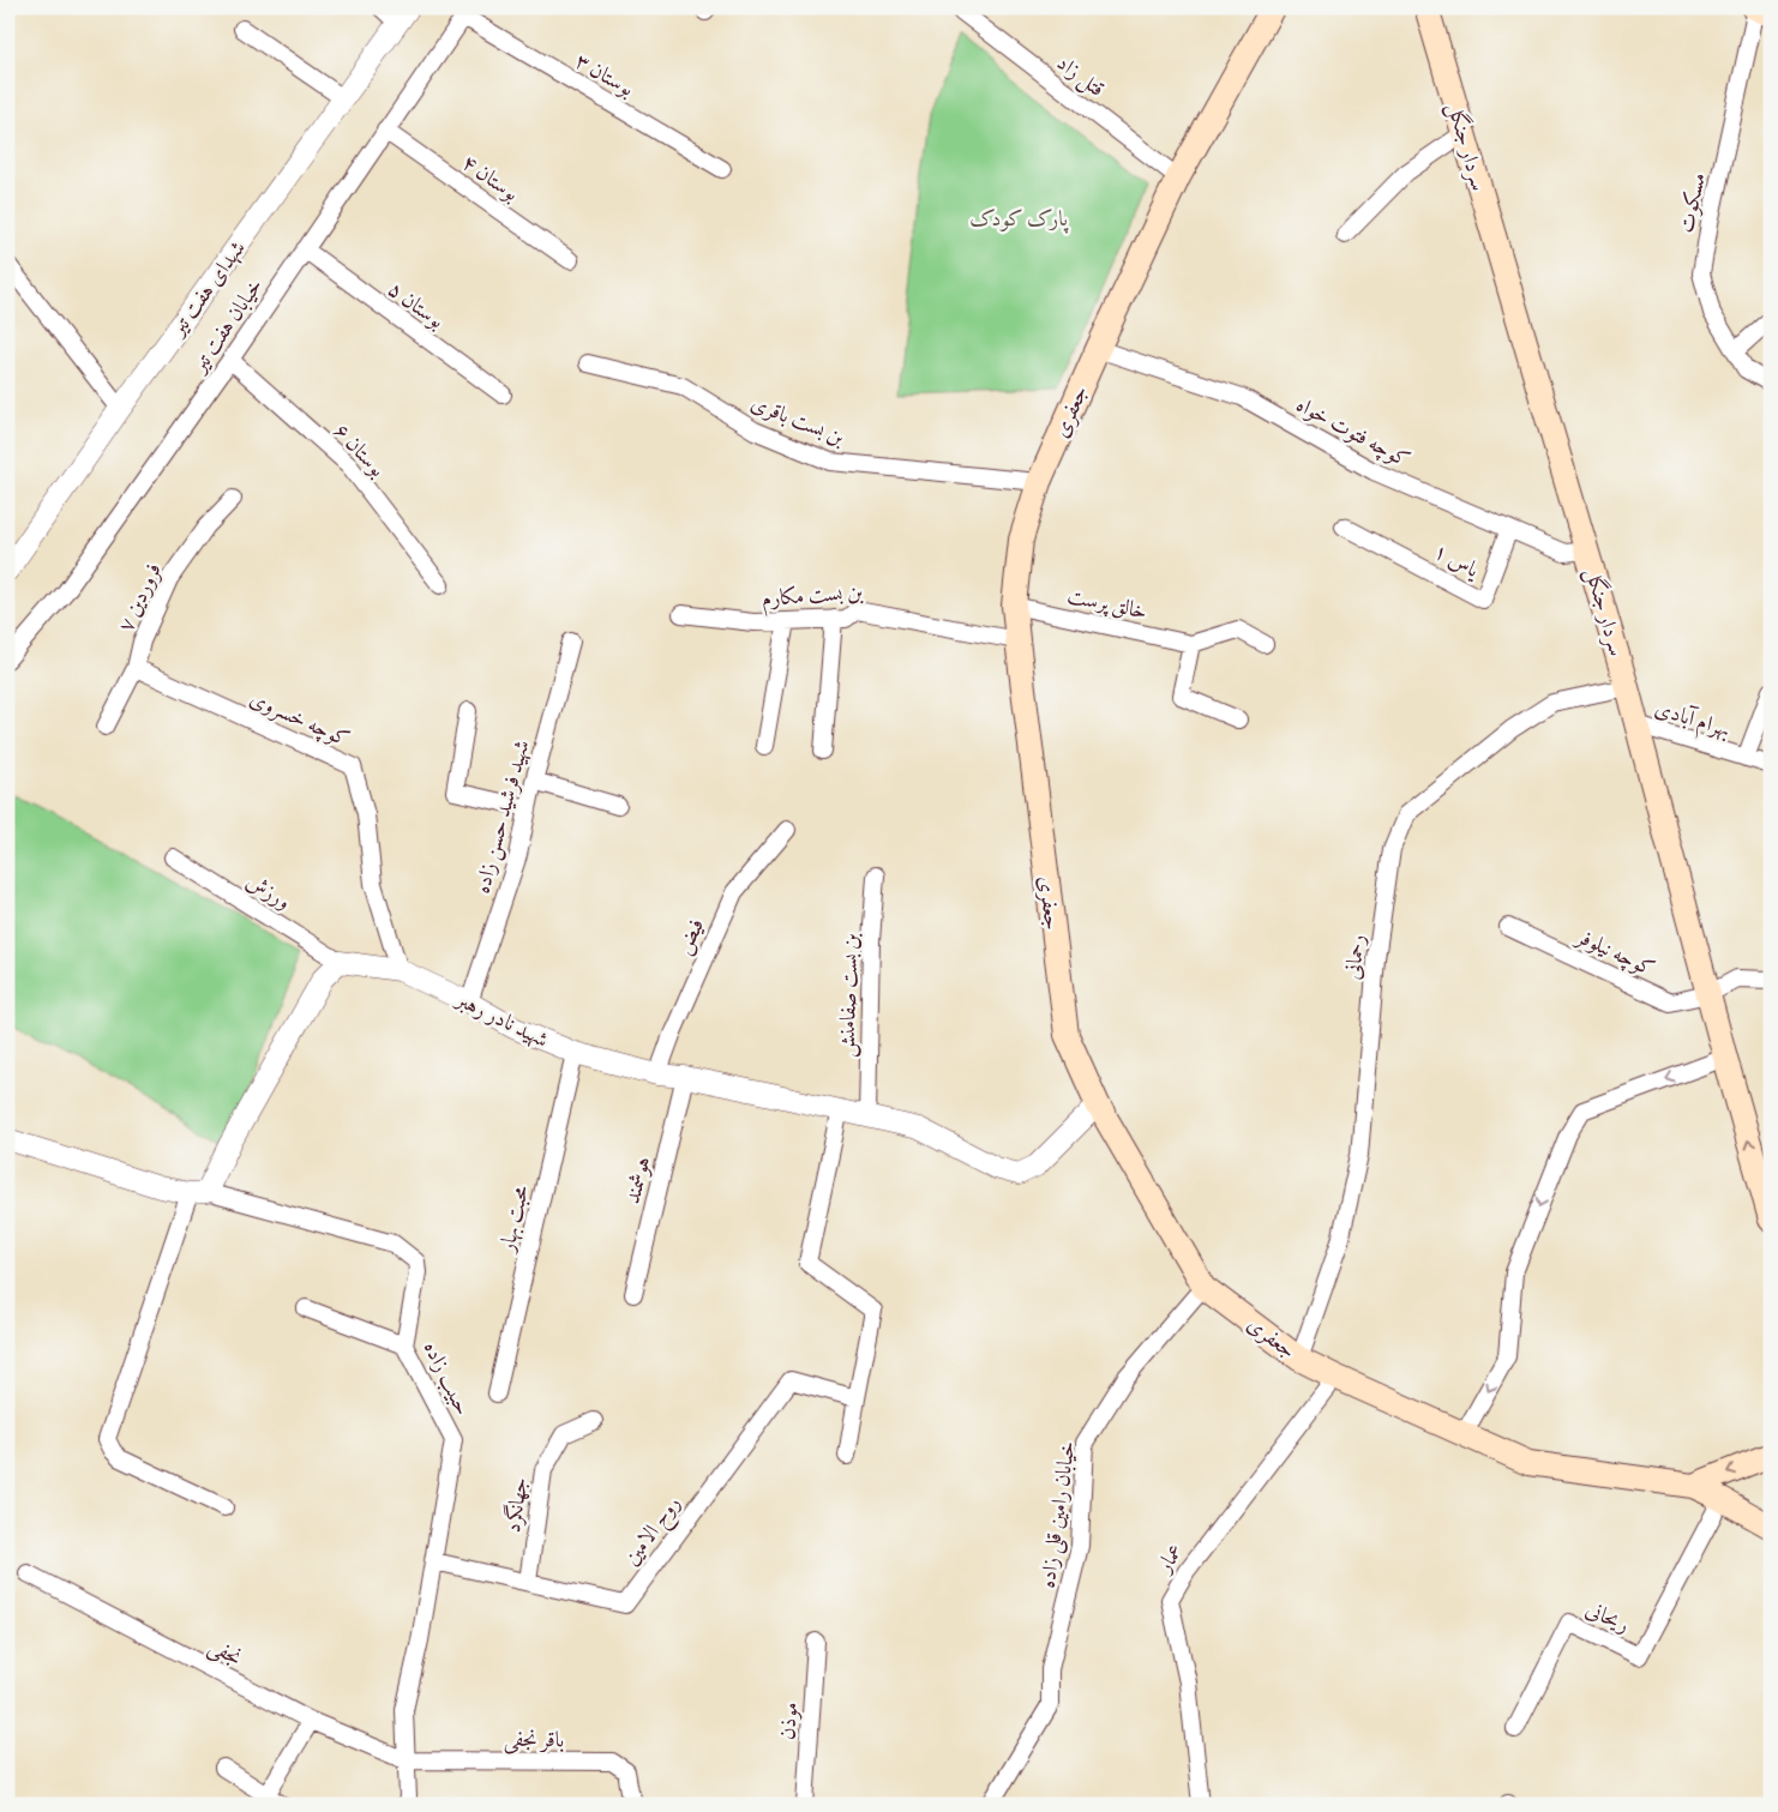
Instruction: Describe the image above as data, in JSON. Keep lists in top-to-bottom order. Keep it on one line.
{"streets":{"main road":["سردار جنگل","جعفری"],"street":["بوستان ۳","قتل زاد","بوستان ۴","مسکوت","شهدای هفت تیر","بوستان ۵","خیابان هفت تیر","بن بست باقری","کوچه فتوت خواه","بوستان ۶","یاس ۱","بن بست مکارم","فروردین ۷","خالق پرست","کوچه خسروی","بهرام آبادی","شهید فرشید حسن زاده","ورزش","فیض","کوچه نیلوفر","رحمانی","بن بست صفامنش","شهید نادر رهبر","هوشمند","محبت بهار","حبیب زاده","جهانگرد","خیابان رامین قلی زاده","روح الامین","عمار","ریحانی","نجفی","موذن","باقر نجفی"]},"crossings":[["بوستان ۳","خیابان هفت تیر"],["قتل زاد","جعفری"],["سردار جنگل","کوچه فتوت خواه"],["سردار جنگل","بهرام آبادی"],["سردار جنگل","کوچه نیلوفر"],["سردار جنگل","رحمانی"],["بوستان ۴","خیابان هفت تیر"],["بوستان ۵","خیابان هفت تیر"],["خیابان هفت تیر","بوستان ۶"],["جعفری","بن بست باقری"],["جعفری","کوچه فتوت خواه"],["جعفری","بن بست مکارم"],["جعفری","خالق پرست"],["جعفری","رحمانی"],["جعفری","شهید نادر رهبر"],["جعفری","خیابان رامین قلی زاده"],["جعفری","عمار"],["جعفری","ریحانی"],["کوچه فتوت خواه","یاس ۱"],["فروردین ۷","کوچه خسروی"],["کوچه خسروی","شهید نادر رهبر"],["شهید فرشید حسن زاده","شهید نادر رهبر"],["ورزش","شهید نادر رهبر"],["فیض","شهید نادر رهبر"],["بن بست صفامنش","شهید نادر رهبر"],["شهید نادر رهبر","هوشمند"],["شهید نادر رهبر","محبت بهار"],["حبیب زاده","روح الامین"],["حبیب زاده","نجفی"],["حبیب زاده","باقر نجفی"],["جهانگرد","روح الامین"],["نجفی","باقر نجفی"]],"parks":["پارک کودک"]}
